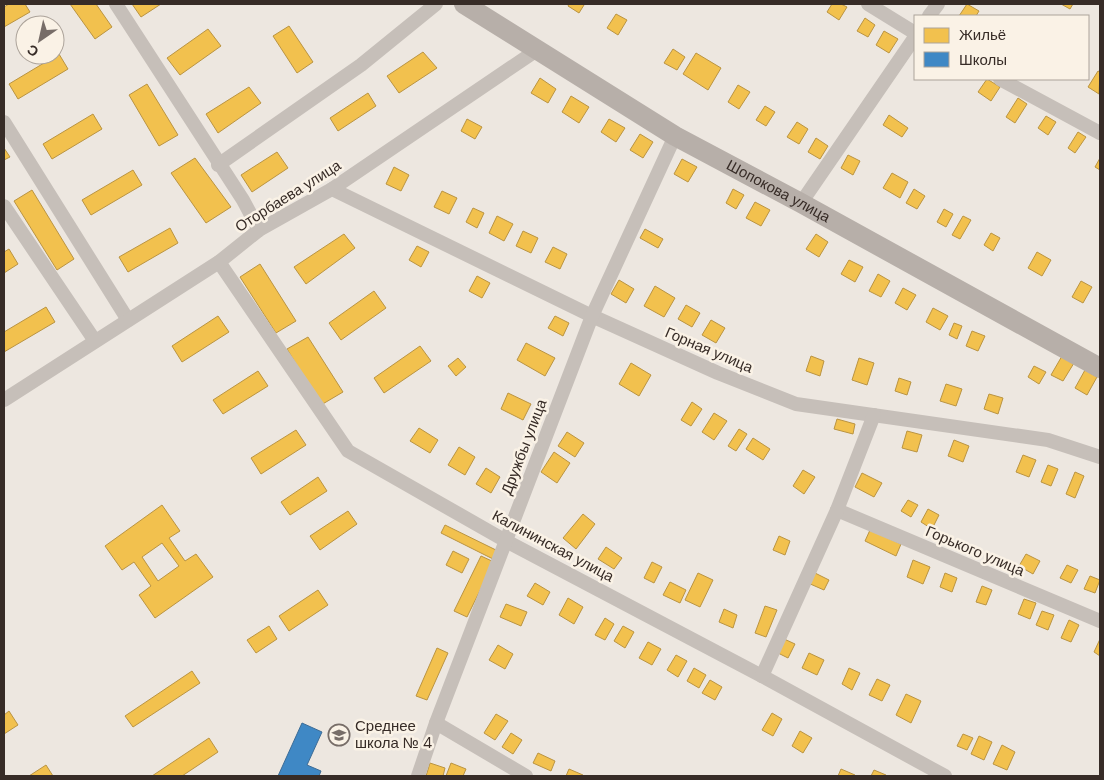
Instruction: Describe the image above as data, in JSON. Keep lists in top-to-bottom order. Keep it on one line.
{"streets":{"street":["Шопокова улица","Оторбаева улица","Горная улица","Дружбы улица","Калининская улица","Горького улица"]},"crossings":[["Шопокова улица","Оторбаева улица"],["Шопокова улица","Дружбы улица"],["Оторбаева улица","Горная улица"],["Оторбаева улица","Калининская улица"],["Горная улица","Дружбы улица"],["Дружбы улица","Калининская улица"]],"places":{"school or university":["Среднее школа № 4"]},"legend":["Жильё","Школы"],"north":"bottom left"}
